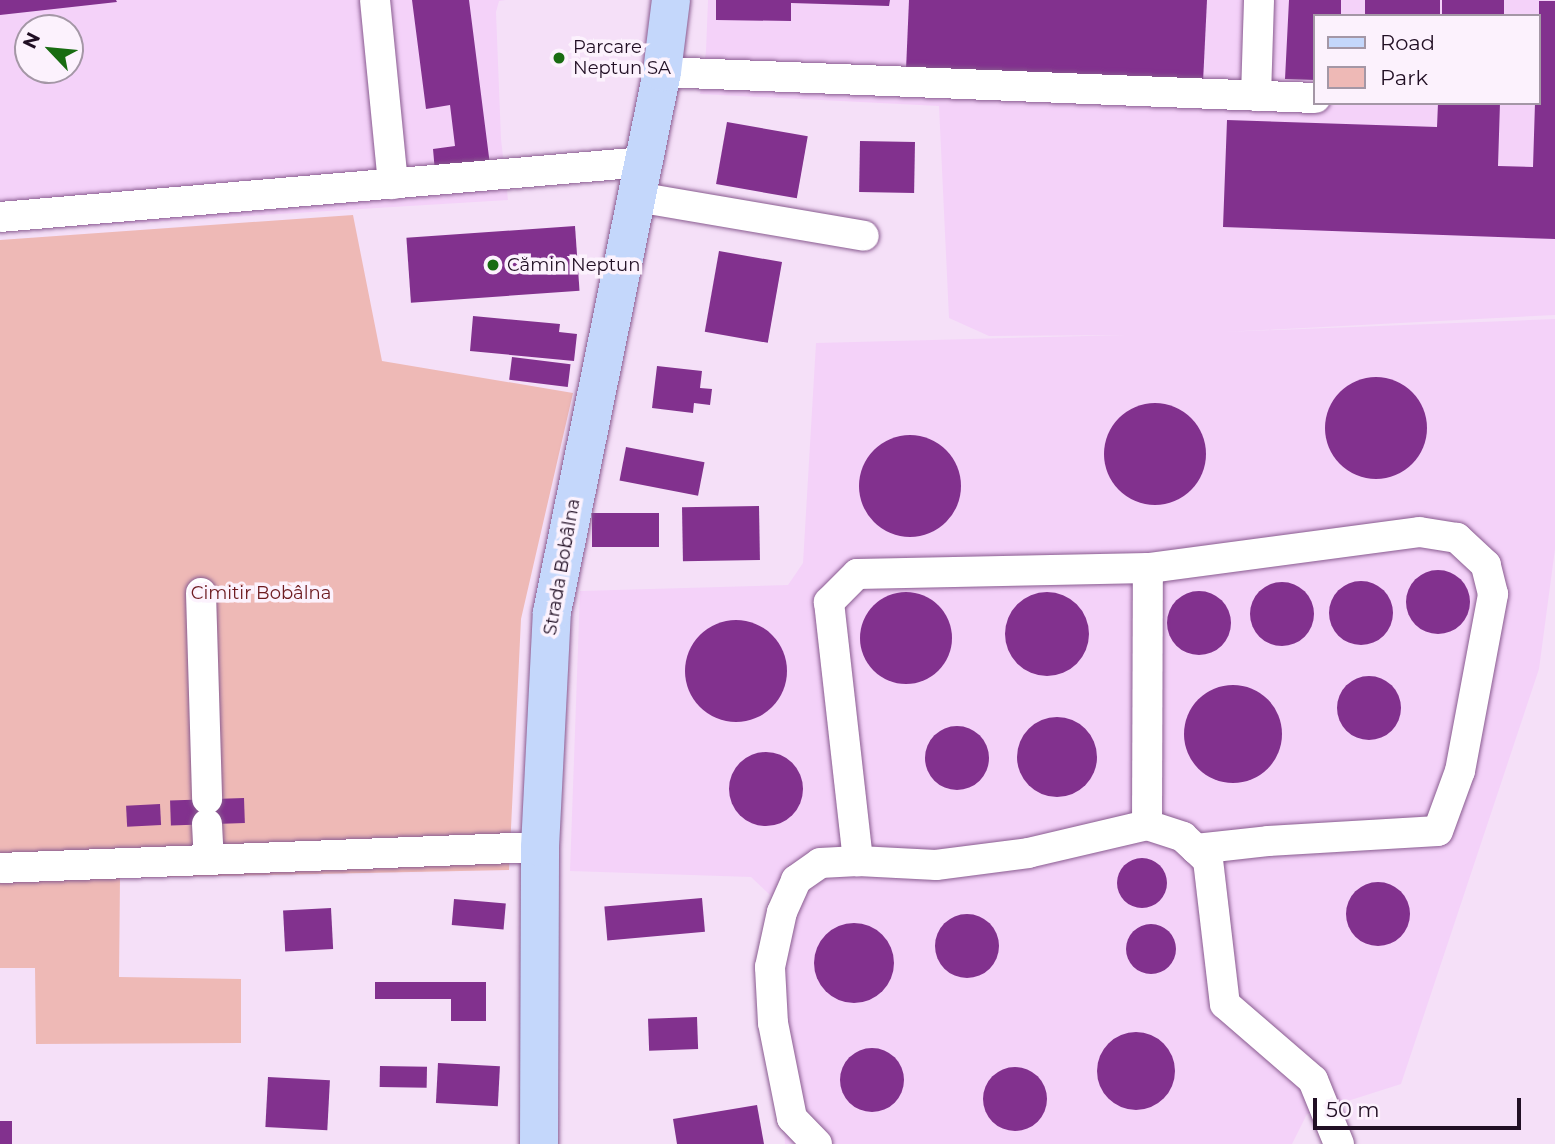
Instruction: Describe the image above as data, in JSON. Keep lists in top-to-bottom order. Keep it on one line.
{"streets":{"main road":["Strada Bobâlna"]},"parks":["Cimitir Bobâlna"],"places":["Parcare Neptun SA","Cămin Neptun"],"legend":["Road","Park"],"scale_bar":"50 m","north":"top left"}
